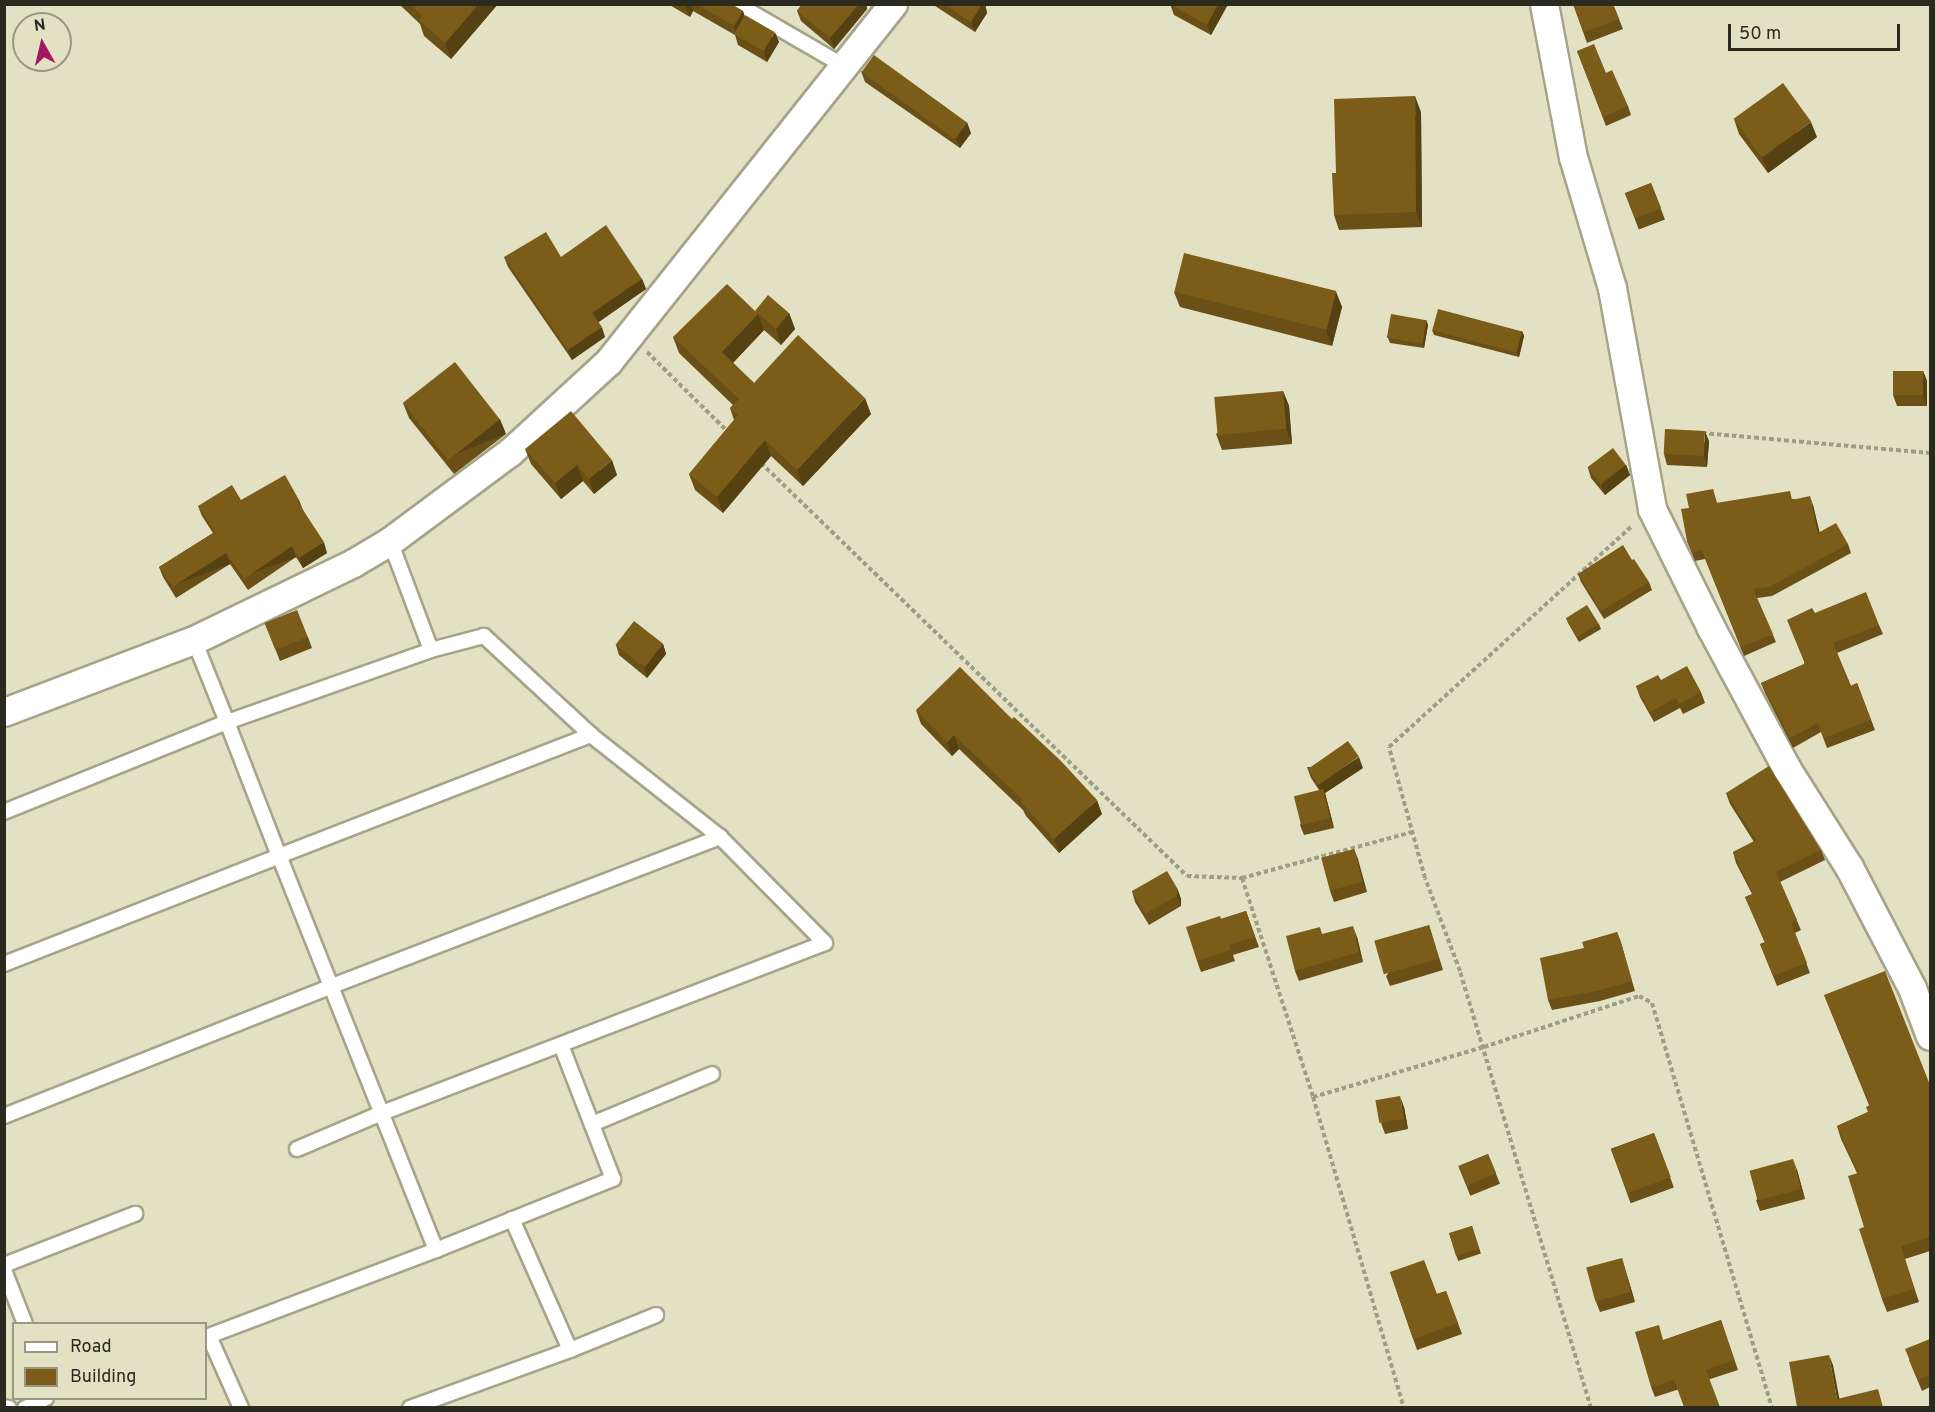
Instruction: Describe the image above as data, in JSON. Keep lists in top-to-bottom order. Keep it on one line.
{"legend":["Road","Building"],"scale_bar":"50 m","north":"top"}
